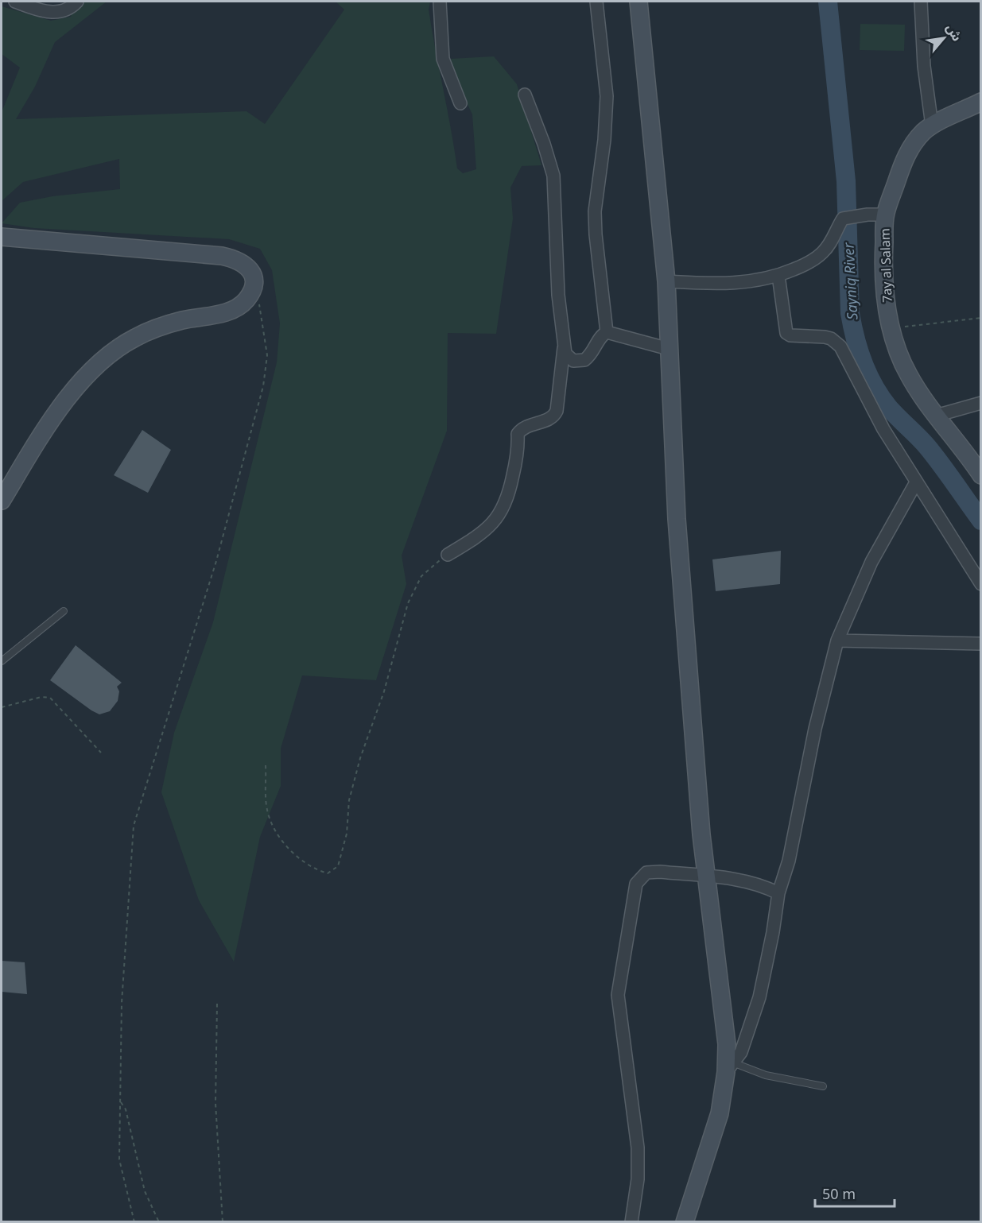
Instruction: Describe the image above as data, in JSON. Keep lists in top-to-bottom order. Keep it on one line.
{"streets":{"street":["7ay al Salam"]},"water":["Sayniq River"],"scale_bar":"50 m","north":"top right"}
